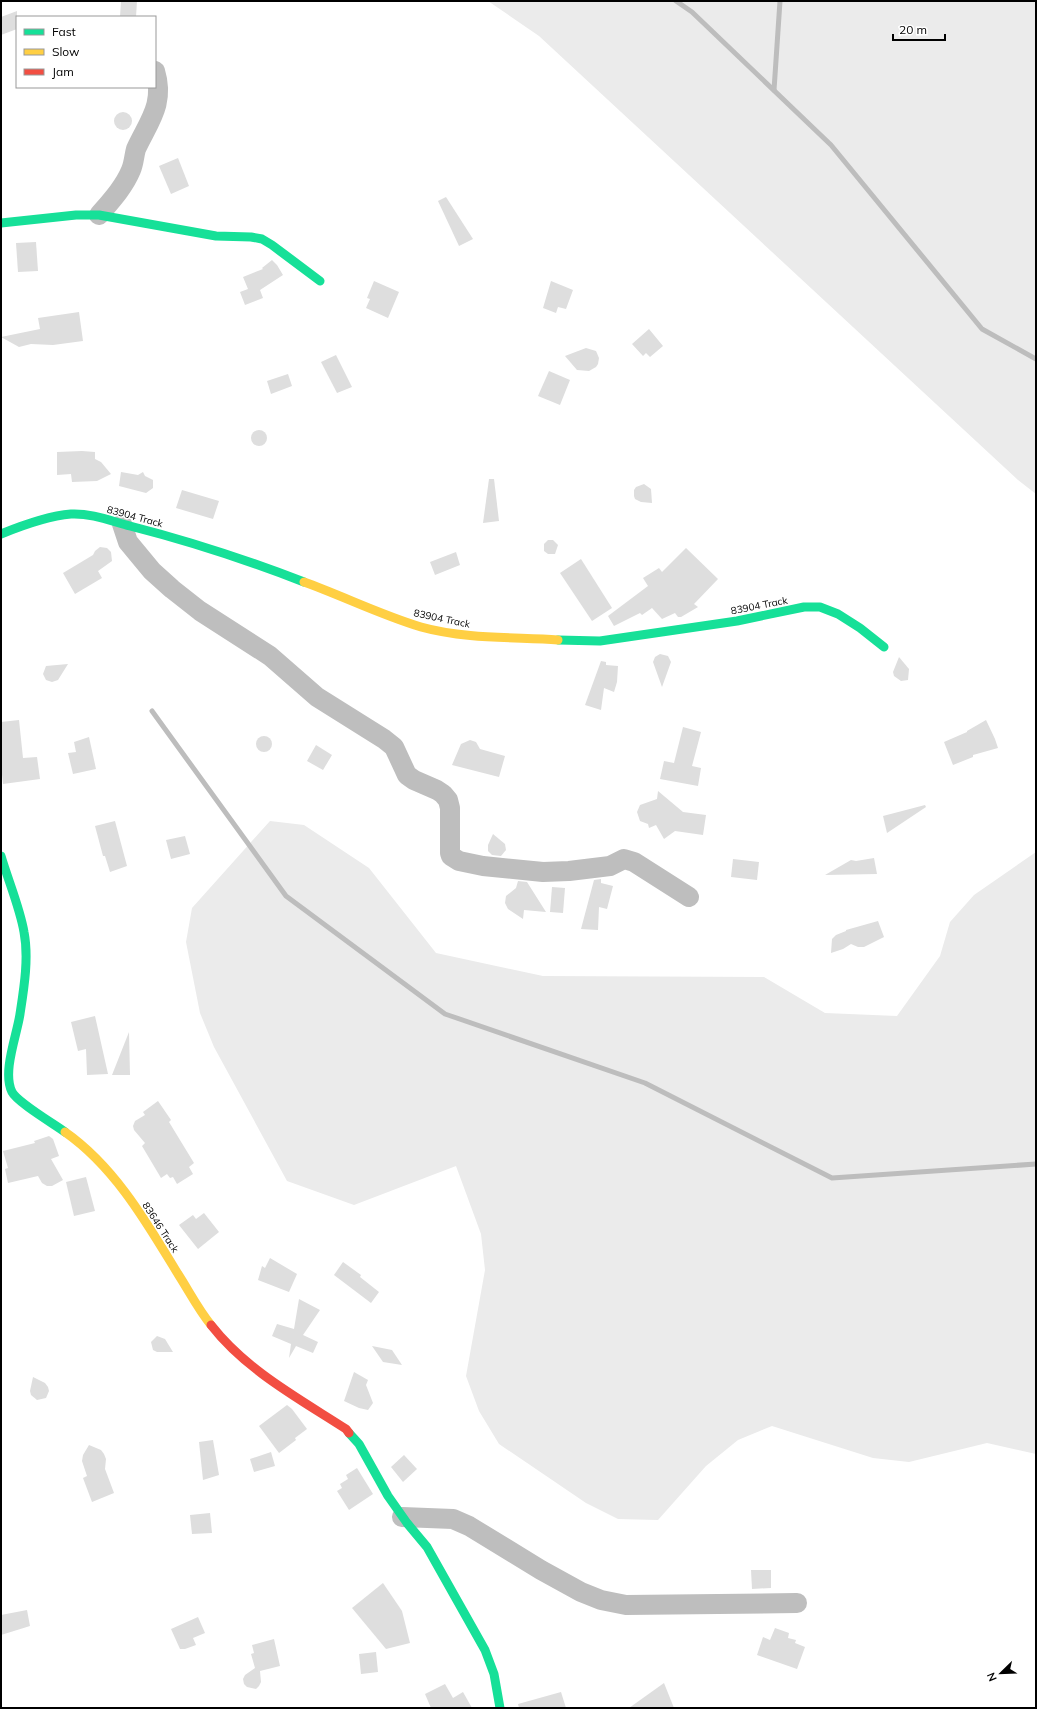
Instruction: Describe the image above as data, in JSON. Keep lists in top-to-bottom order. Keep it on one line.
{"streets":{"street":["83904 Track","83646 Track"]},"legend":["Fast","Slow","Jam"],"scale_bar":"20 m","north":"bottom left"}
